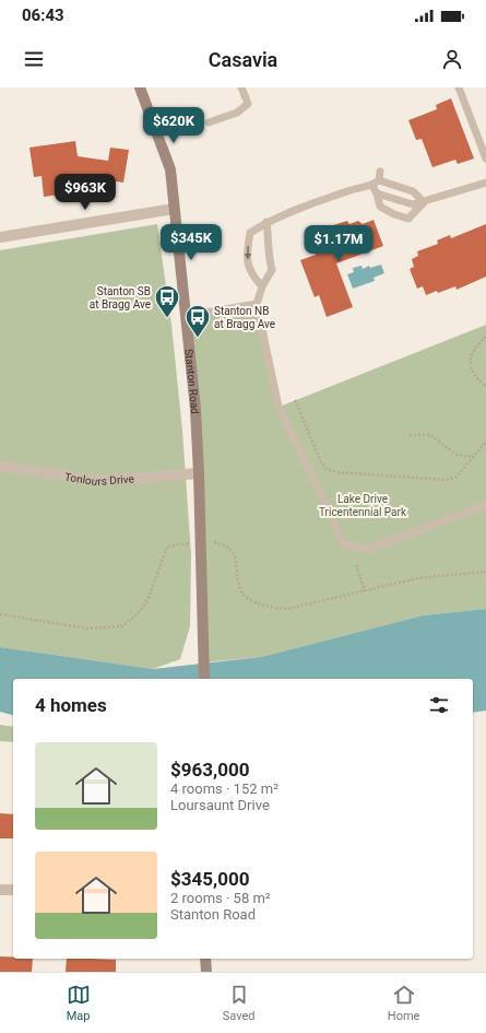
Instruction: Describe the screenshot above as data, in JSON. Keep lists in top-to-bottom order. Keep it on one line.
{"streets":{"street":["Stanton Road","Tonlours Drive"]},"crossings":[["Stanton Road","Tonlours Drive"]],"parks":["Lake Drive Tricentennial Park"],"places":{"bus stop":["Stanton SB at Bragg Ave","Stanton NB at Bragg Ave"]},"page":{"status":"06:43","header":"Casavia","price":["$620K","$963K","$345K","$1.17M"],"heading":"4 homes","list":[{"name":"$963,000","note":"4 rooms · 152 m² · Loursaunt Drive"},{"name":"$345,000","note":"2 rooms · 58 m² · Stanton Road"}],"tabs":["Map","Saved","Home"]}}
